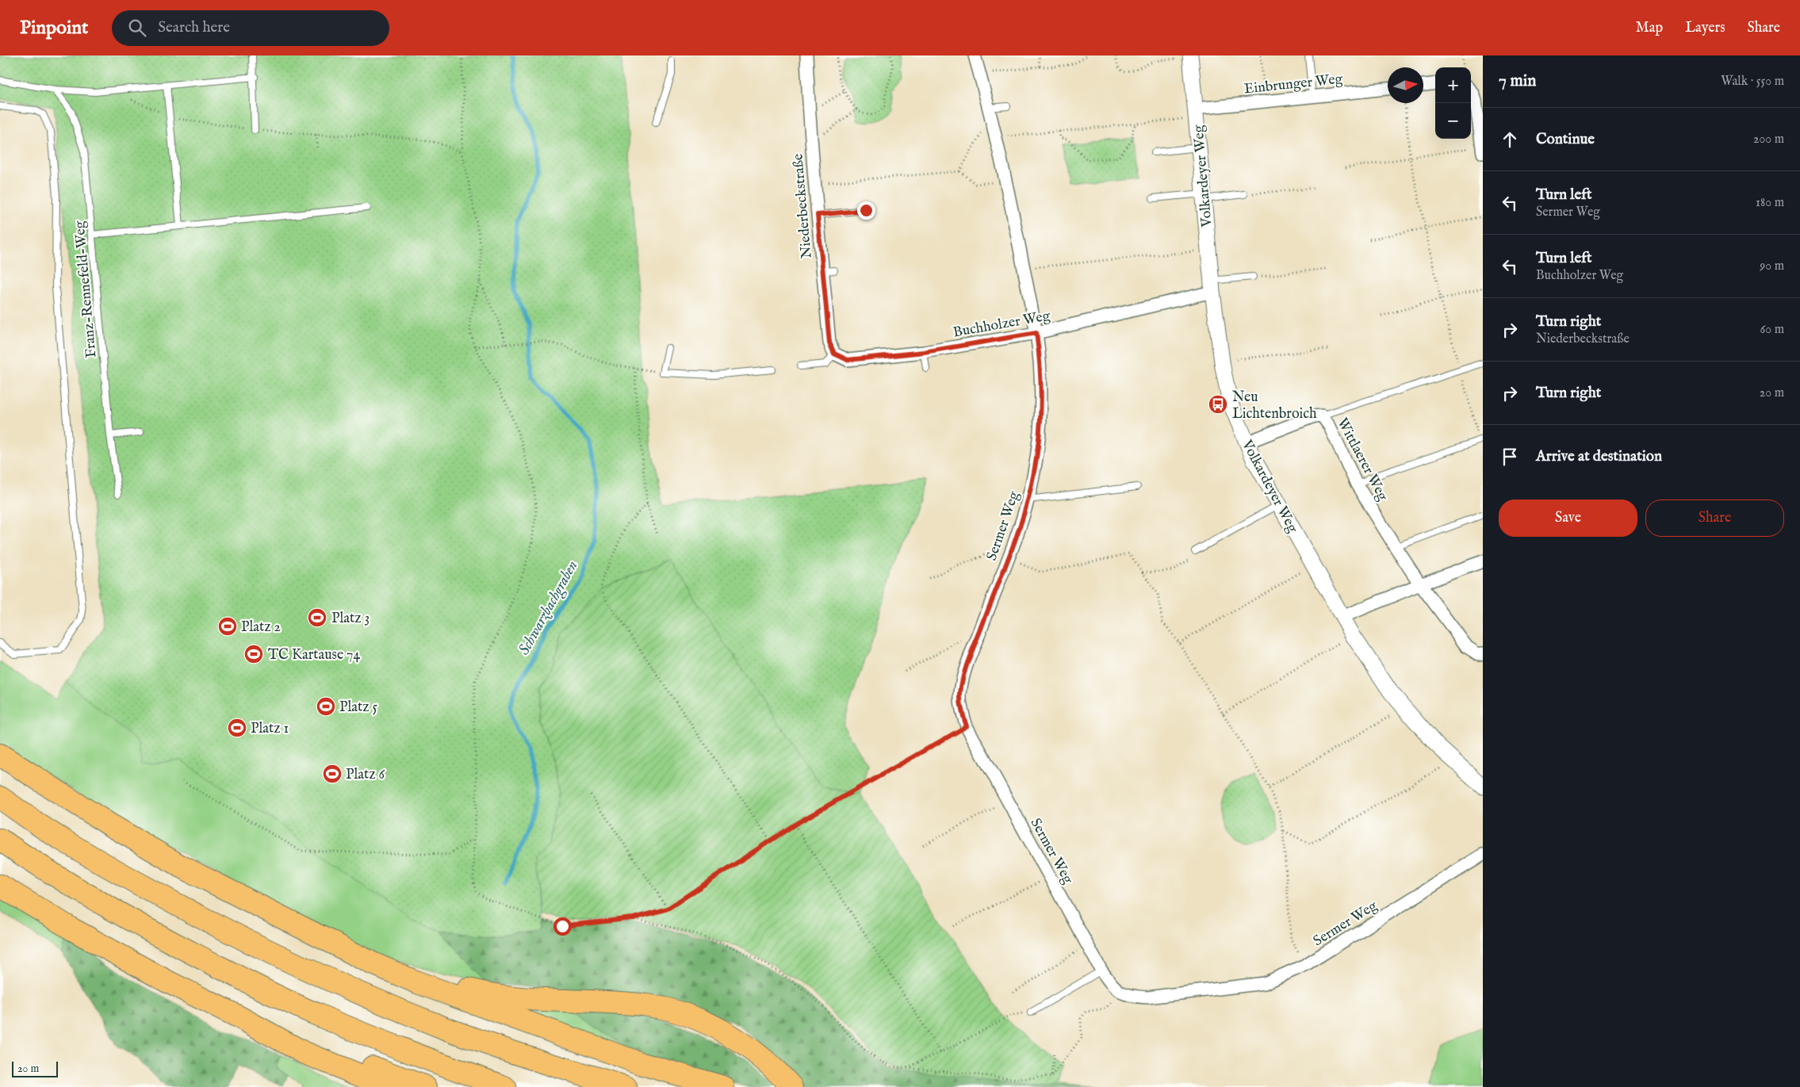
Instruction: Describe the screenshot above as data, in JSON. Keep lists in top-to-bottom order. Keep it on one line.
{"streets":{"street":["Einbrunger Weg","Volkardeyer Weg","Niederbeckstraße","Buchholzer Weg","Wittlaerer Weg","Sermer Weg"],"lane":["Franz-Rennefeld-Weg"]},"crossings":[["Einbrunger Weg","Volkardeyer Weg"],["Volkardeyer Weg","Buchholzer Weg"],["Volkardeyer Weg","Wittlaerer Weg"],["Niederbeckstraße","Buchholzer Weg"],["Buchholzer Weg","Sermer Weg"]],"water":["Schwarzbachgraben"],"places":{"bus stop":["Neu Lichtenbroich"],"sports":["Platz 3","Platz 2","TC Kartause 74","Platz 5","Platz 1","Platz 6"]},"scale_bar":"20 m","north":"right","page":{"header":"Pinpoint","search":"Search here","nav":["Map","Layers","Share"],"heading":["7 min","Walk · 550 m"],"map_buttons":["+","−"],"list":[["Continue","200 m"],["Turn left","Sermer Weg","180 m"],["Turn left","Buchholzer Weg","90 m"],["Turn right","Niederbeckstraße","60 m"],["Turn right","20 m"],"Arrive at destination"],"buttons":["Save","Share"],"scale":"20 m"}}
